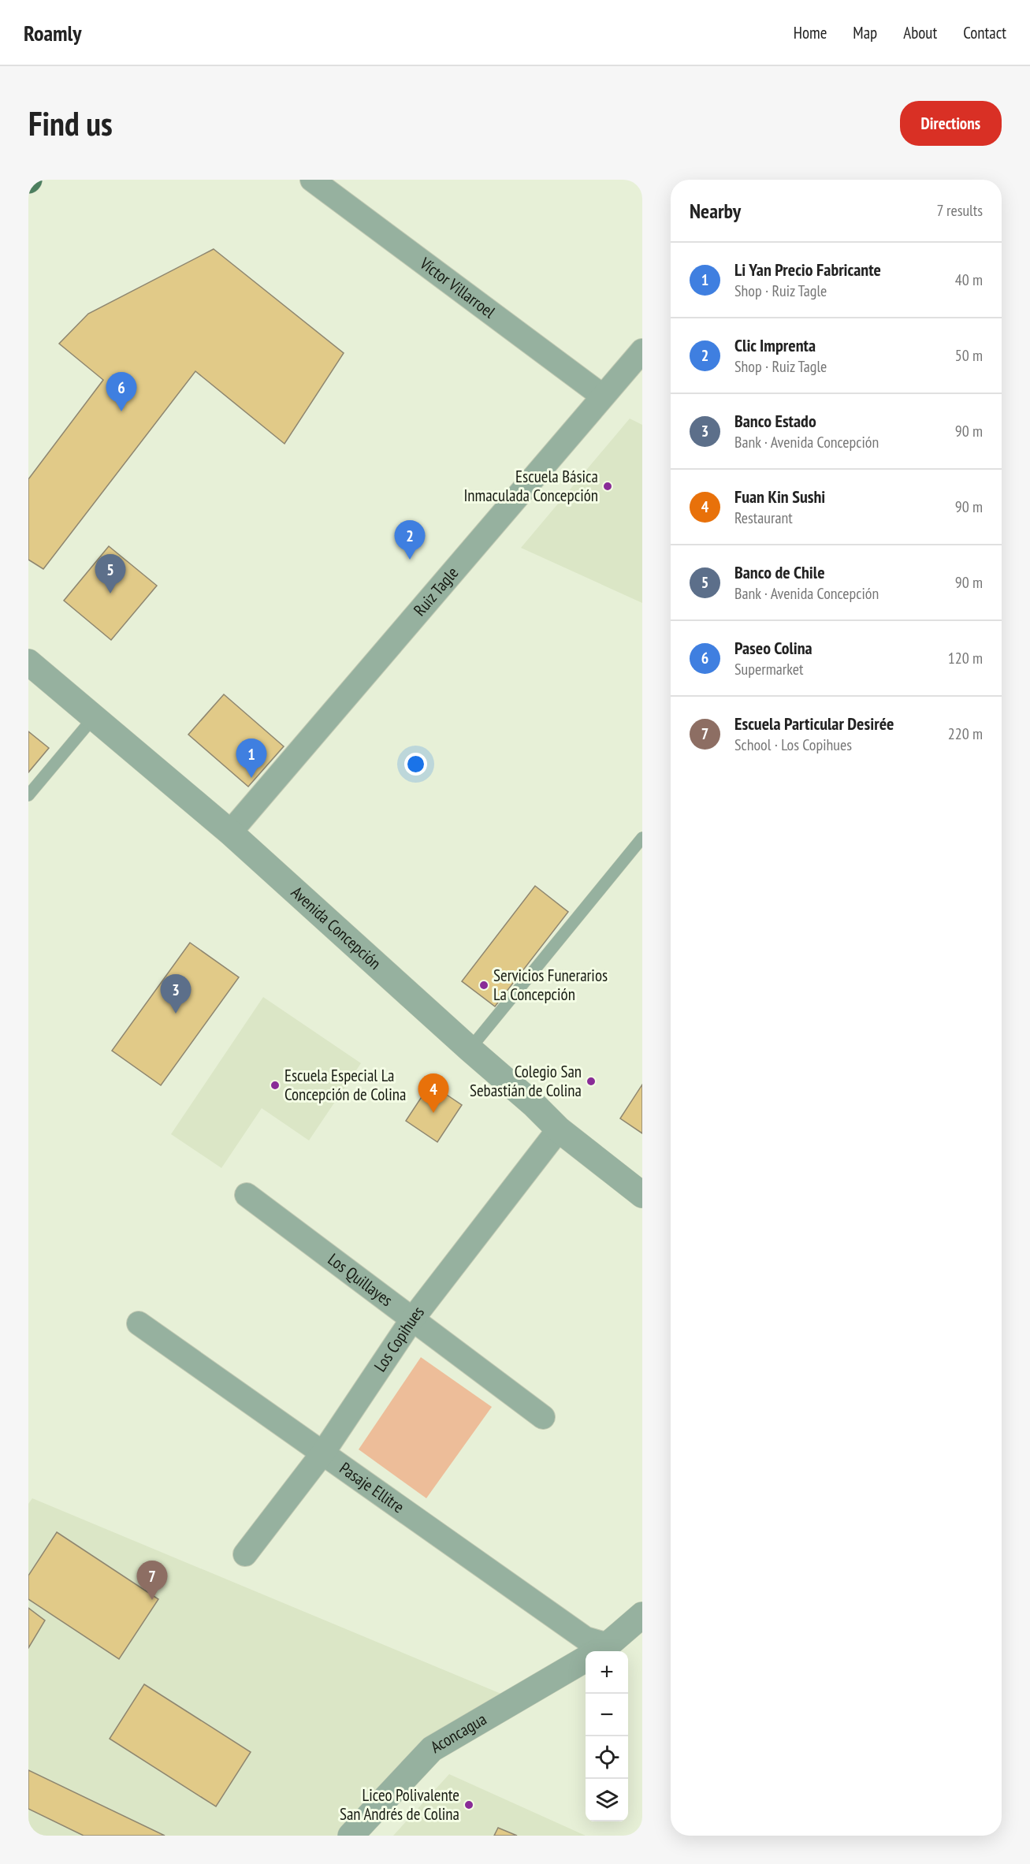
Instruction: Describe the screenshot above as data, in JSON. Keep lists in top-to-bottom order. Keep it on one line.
{"streets":{"street":["Víctor Villarroel","Ruiz Tagle","Avenida Concepción","Los Quillayes","Los Copihues","Pasaje Ellitre","Aconcagua"]},"crossings":[["Víctor Villarroel","Ruiz Tagle"],["Ruiz Tagle","Avenida Concepción"],["Avenida Concepción","Los Copihues"],["Los Quillayes","Los Copihues"],["Los Copihues","Pasaje Ellitre"]],"places":["Escuela Básica Inmaculada Concepción","Servicios Funerarios La Concepción","Colegio San Sebastián de Colina","Escuela Especial La Concepción de Colina","Liceo Polivalente San Andrés de Colina"],"page":{"header":"Roamly","nav":["Home","Map","About","Contact"],"buttons":"Directions","title":"Find us","heading":["Nearby","7 results"],"list":[{"mark":"1","name":"Li Yan Precio Fabricante","note":"Shop · Ruiz Tagle","value":"40 m"},{"mark":"2","name":"Clic Imprenta","note":"Shop · Ruiz Tagle","value":"50 m"},{"mark":"3","name":"Banco Estado","note":"Bank · Avenida Concepción","value":"90 m"},{"mark":"4","name":"Fuan Kin Sushi","note":"Restaurant","value":"90 m"},{"mark":"5","name":"Banco de Chile","note":"Bank · Avenida Concepción","value":"90 m"},{"mark":"6","name":"Paseo Colina","note":"Supermarket","value":"120 m"},{"mark":"7","name":"Escuela Particular Desirée","note":"School · Los Copihues","value":"220 m"}],"pins":["6","2","5","1","3","4","7"],"map_buttons":["+","−"]}}
